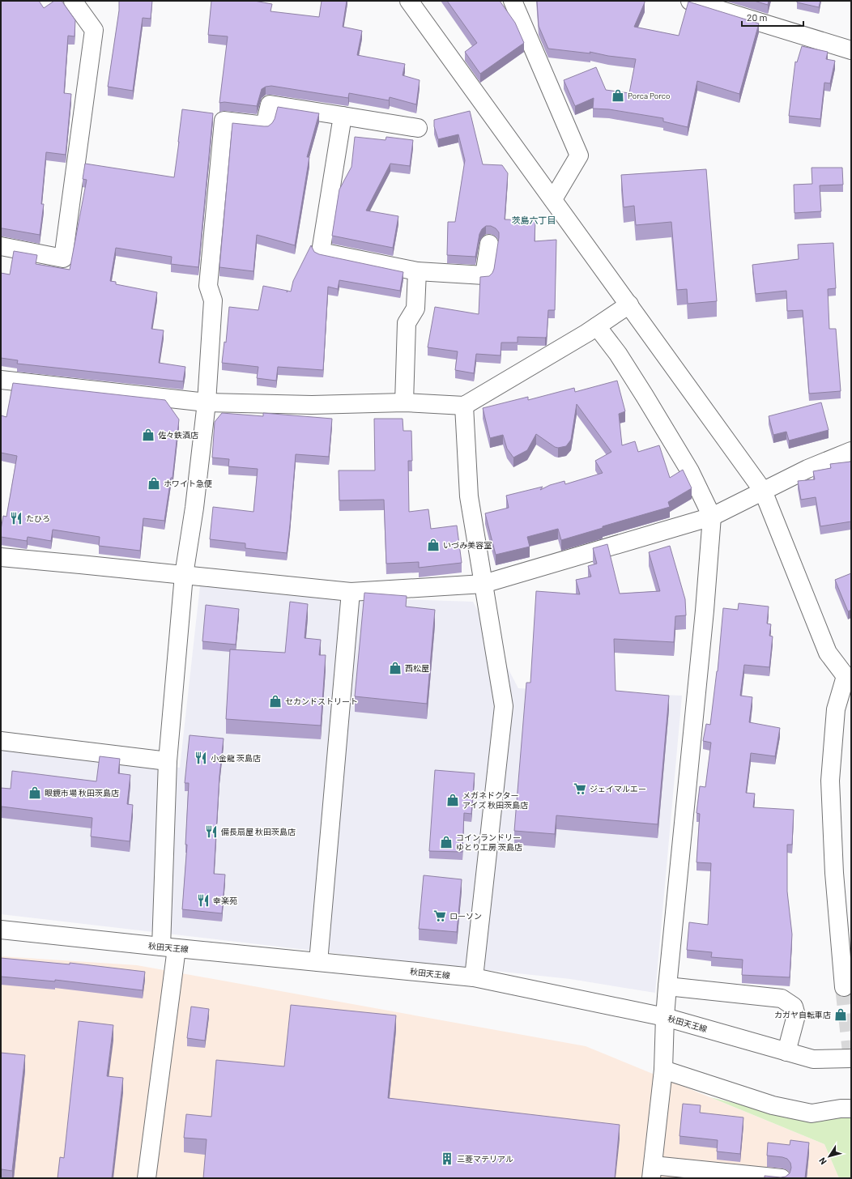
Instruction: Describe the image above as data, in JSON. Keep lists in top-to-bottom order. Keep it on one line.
{"streets":{"street":["秋田天王線"]},"districts":["茨島六丁目"],"places":{"shop":["Porca Porco","佐々鉄酒店","ホワイト急便","いづみ美容室","西松屋","セカンドストリート","眼鏡市場 秋田茨島店","メガネドクター アイズ 秋田茨島店","コインランドリー ゆとり工房 茨島店","カガヤ自転車店"],"restaurant":["たひろ","小金龍 茨島店","備長扇屋 秋田茨島店","幸楽苑"],"supermarket":["ジェイマルエー","ローソン"],"building":["三菱マテリアル"]},"scale_bar":"20 m","north":"bottom left"}
